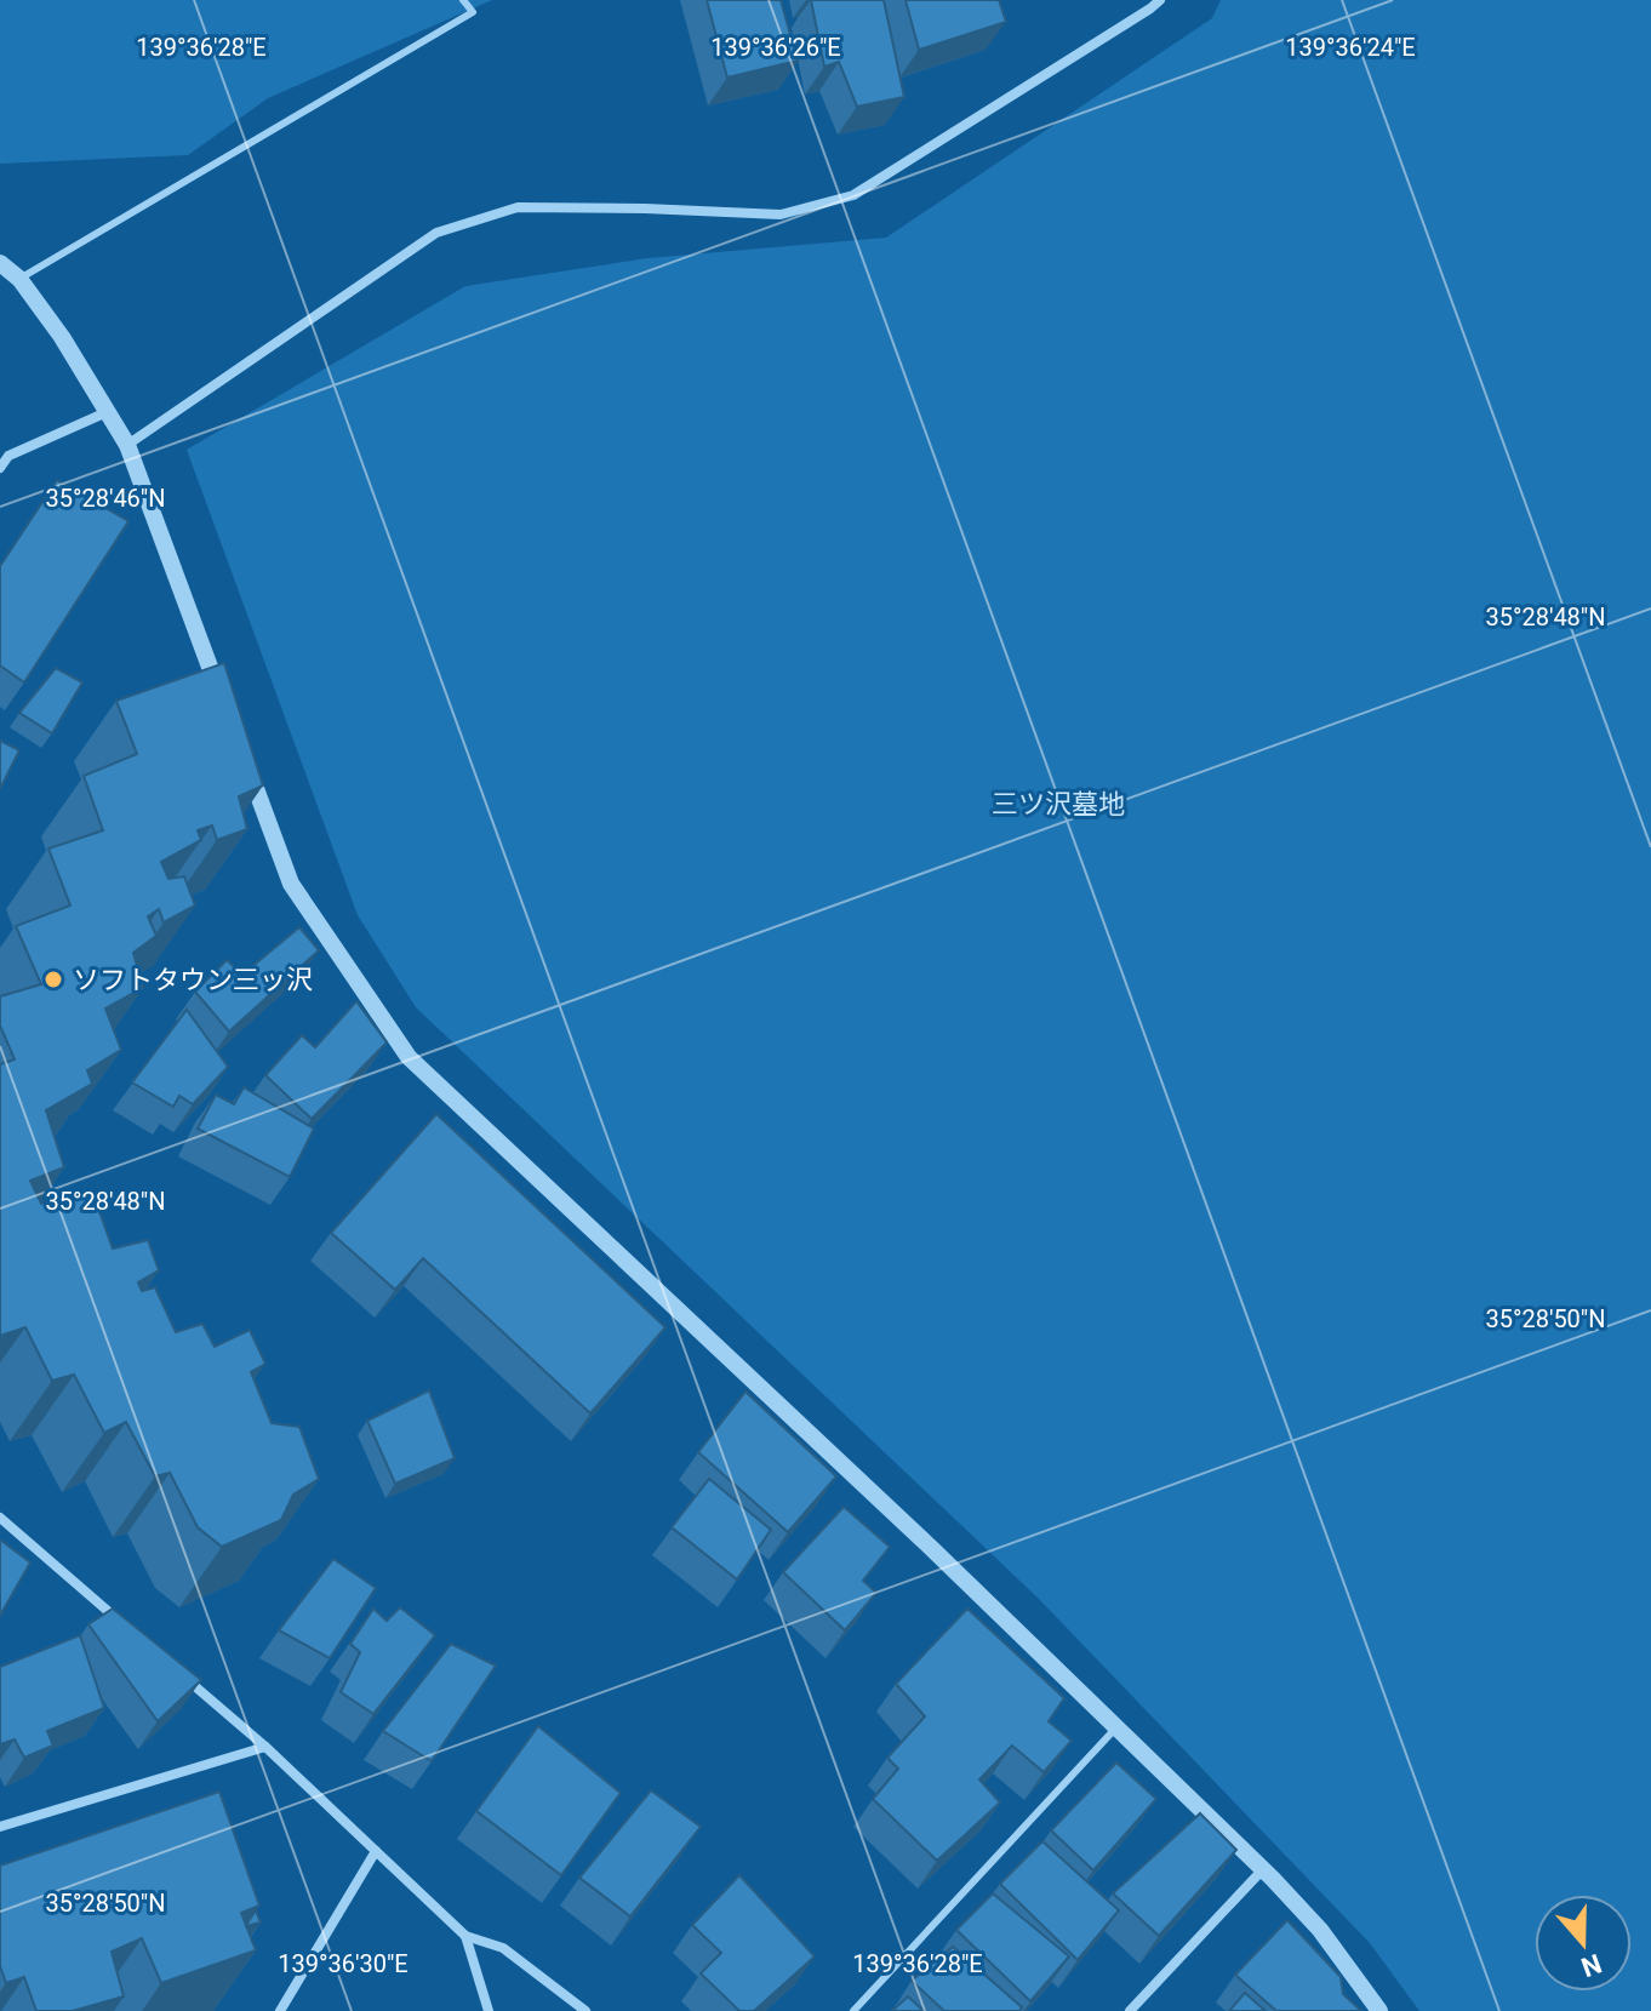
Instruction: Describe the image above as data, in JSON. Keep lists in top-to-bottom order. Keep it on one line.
{"parks":["三ツ沢墓地"],"places":["ソフトタウン三ッ沢"],"north":"bottom","coordinates":["139°36'28\"E","139°36'26\"E","139°36'24\"E","35°28'46\"N","35°28'48\"N","35°28'50\"N","139°36'30\"E"]}
